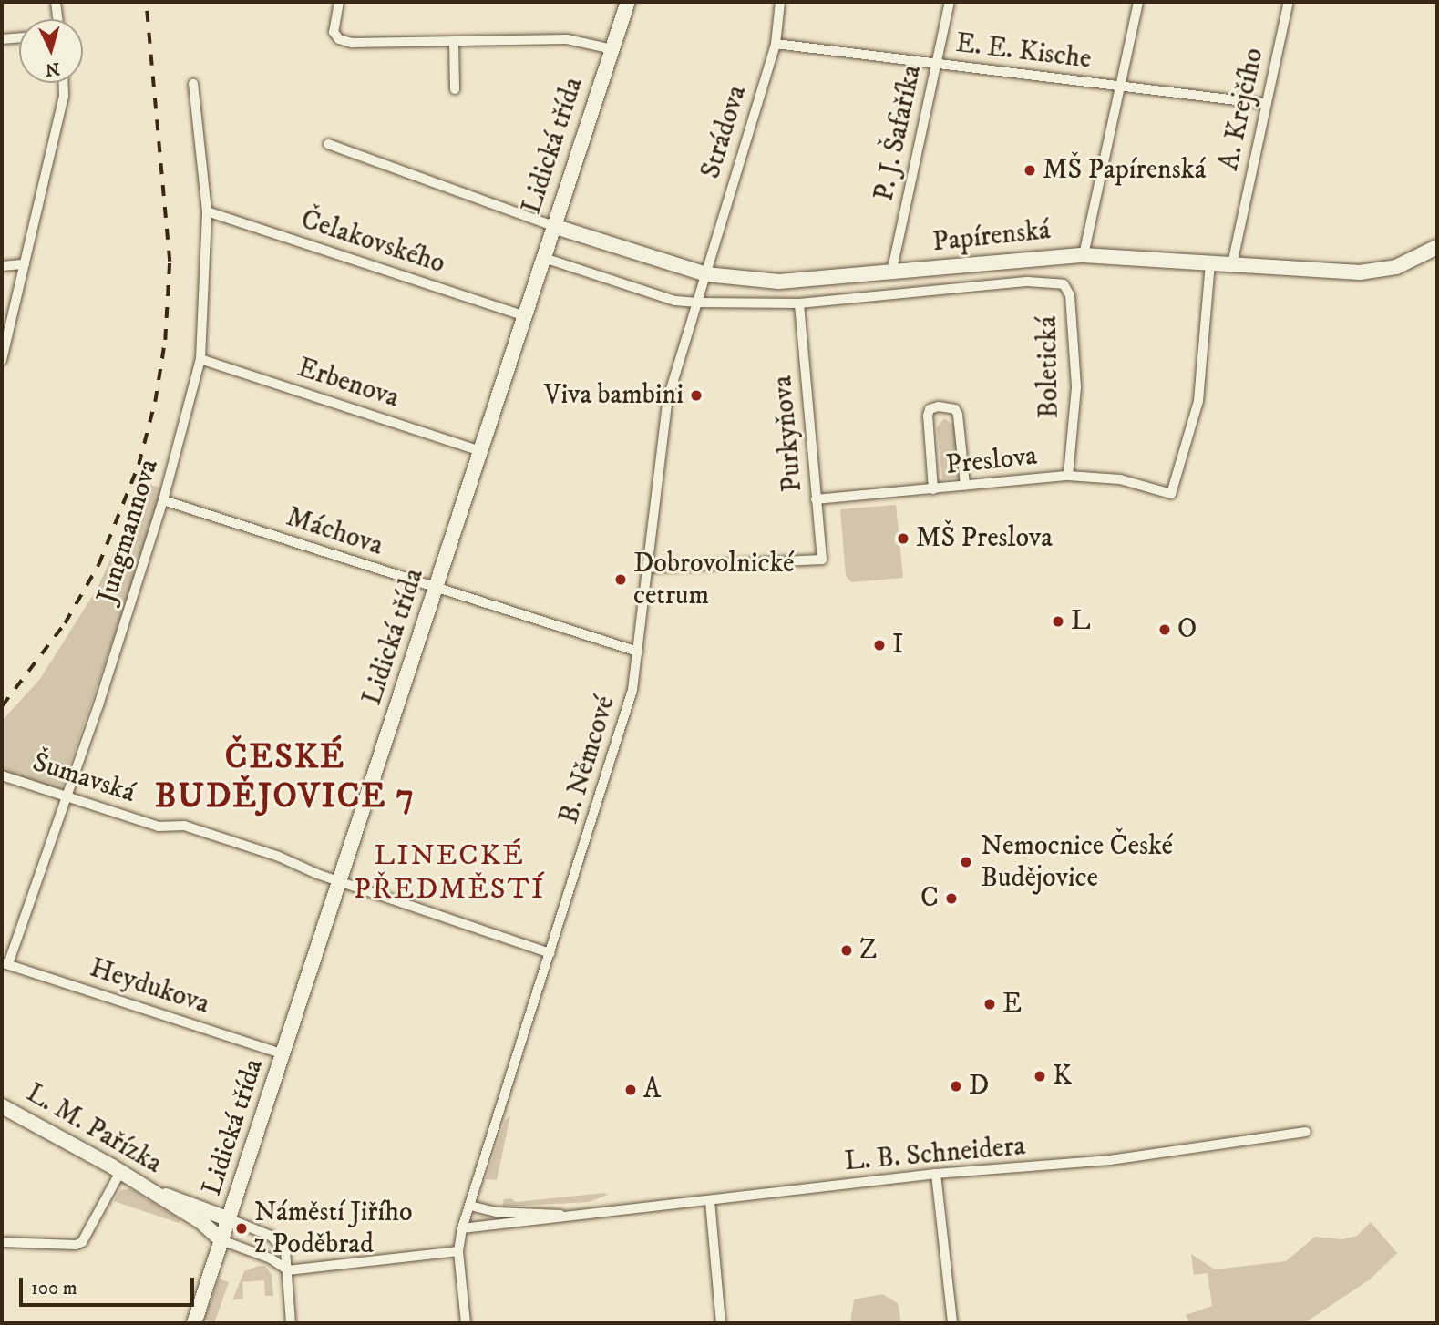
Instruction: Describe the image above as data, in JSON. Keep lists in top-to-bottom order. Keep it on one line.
{"streets":{"street":["E. E. Kische","A. Krejčího","Strádova","P. J. Šafaříka","Lidická třída","Papírenská","Čelakovského","Boletická","Erbenova","Purkyňova","Preslova","Jungmannova","Máchova","B. Němcové","Šumavská","Heydukova","L. M. Pařízka","L. B. Schneidera"]},"crossings":[["E. E. Kische","A. Krejčího"],["E. E. Kische","Strádova"],["E. E. Kische","P. J. Šafaříka"],["A. Krejčího","Papírenská"],["Strádova","Papírenská"],["Strádova","B. Němcové"],["P. J. Šafaříka","Papírenská"],["Lidická třída","Papírenská"],["Lidická třída","Čelakovského"],["Lidická třída","Erbenova"],["Lidická třída","Máchova"],["Lidická třída","Šumavská"],["Lidická třída","Heydukova"],["Lidická třída","L. M. Pařízka"],["Papírenská","Boletická"],["Papírenská","Purkyňova"],["Papírenská","Preslova"],["Papírenská","B. Němcové"],["Čelakovského","Jungmannova"],["Boletická","Preslova"],["Erbenova","Jungmannova"],["Purkyňova","Preslova"],["Purkyňova","B. Němcové"],["Jungmannova","Máchova"],["Jungmannova","Šumavská"],["Jungmannova","Heydukova"],["Máchova","B. Němcové"],["B. Němcové","Šumavská"],["B. Němcové","L. B. Schneidera"]],"districts":["ČESKÉ BUDĚJOVICE 7","LINECKÉ PŘEDMĚSTÍ"],"places":["MŠ Papírenská","Viva bambini","MŠ Preslova","Dobrovolnické cetrum","L","O","I","Nemocnice České Budějovice","C","Z","E","K","D","A","Náměstí Jiřího z Poděbrad"],"scale_bar":"100 m","north":"bottom"}
